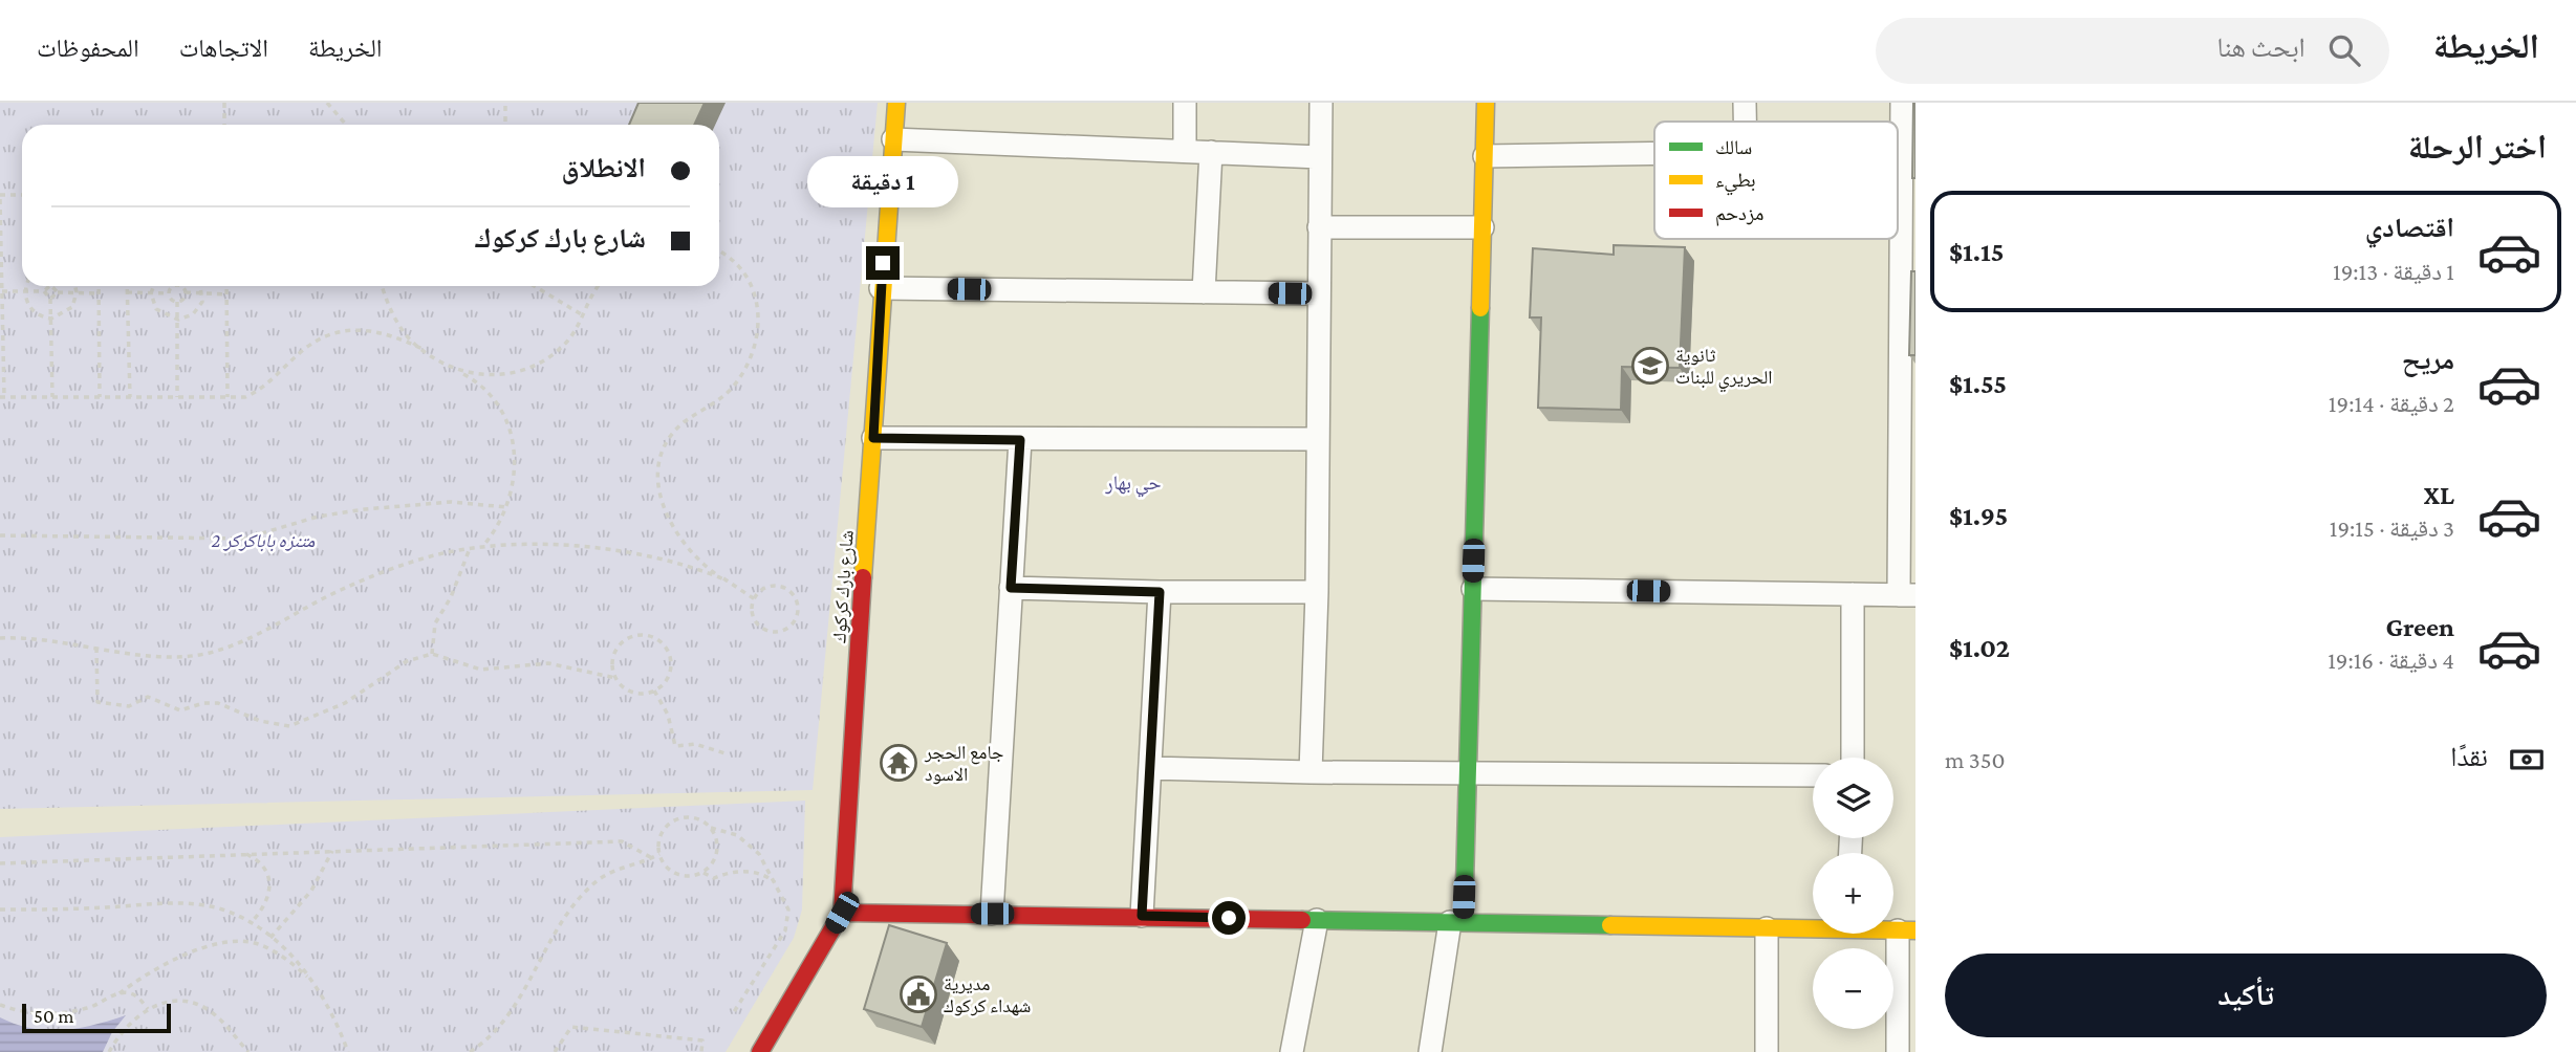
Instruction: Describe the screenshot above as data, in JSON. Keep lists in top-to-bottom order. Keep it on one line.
{"streets":{"street":["شارع بارك كركوك"]},"districts":["حي بهار"],"parks":["متنزه باباكركر 2"],"places":{"school or university":["ثانوية الحريري للبنات"],"temple":["جامع الحجر الاسود"],"public building":["مديرية شهداء كركوك"]},"legend":["سالك","بطيء","مزدحم"],"scale_bar":"50 m","page":{"header":"الخريطة","search":"ابحث هنا","nav":["الخريطة","الاتجاهات","المحفوظات"],"heading":"اختر الرحلة","banner":["الانطلاق","شارع بارك كركوك"],"bubble":"1 دقيقة","list":[{"name":"اقتصادي","note":"1 دقيقة · 19:13","value":"$1.15"},{"name":"مريح","note":"2 دقيقة · 19:14","value":"$1.55"},{"name":"XL","note":"3 دقيقة · 19:15","value":"$1.95"},{"name":"Green","note":"4 دقيقة · 19:16","value":"$1.02"}],"pay":["نقدًا","350 m"],"map_buttons":["+","−"],"buttons":"تأكيد","scale":"50 m"}}
